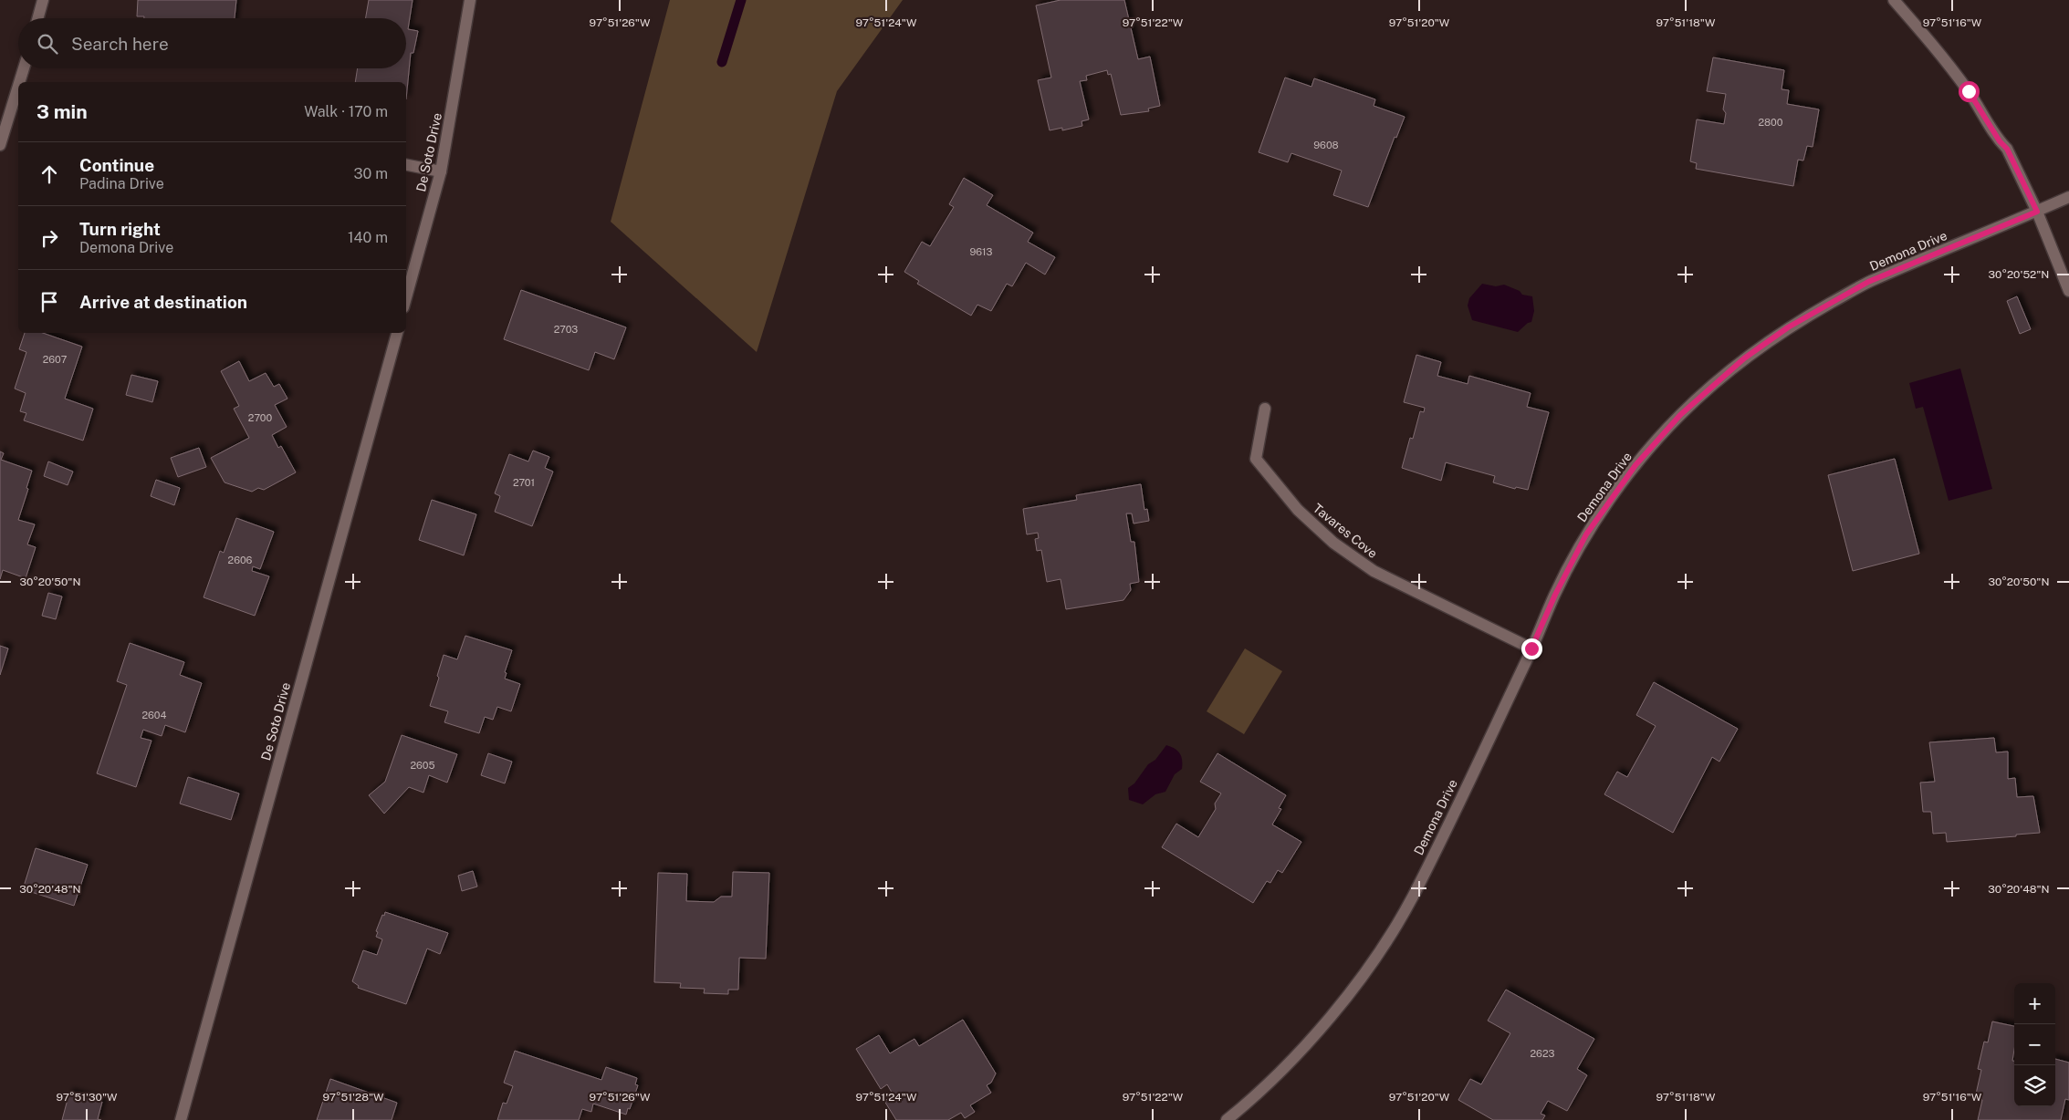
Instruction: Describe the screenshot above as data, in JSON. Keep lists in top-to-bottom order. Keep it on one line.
{"streets":{"street":["De Soto Drive","Demona Drive","Tavares Cove"]},"crossings":[["Demona Drive","Tavares Cove"]],"house_numbers":["2800","9608","9613","2703","2607","2700","2701","2606","2604","2605","2623"],"page":{"search":"Search here","heading":["3 min","Walk · 170 m"],"list":[["Continue","Padina Drive","30 m"],["Turn right","Demona Drive","140 m"],"Arrive at destination"],"map_buttons":["+","−"]},"coordinates":["97°51'26\"W","97°51'24\"W","97°51'22\"W","97°51'20\"W","97°51'18\"W","97°51'16\"W","30°20'52\"N","30°20'50\"N","30°20'48\"N","97°51'30\"W","97°51'28\"W"]}
